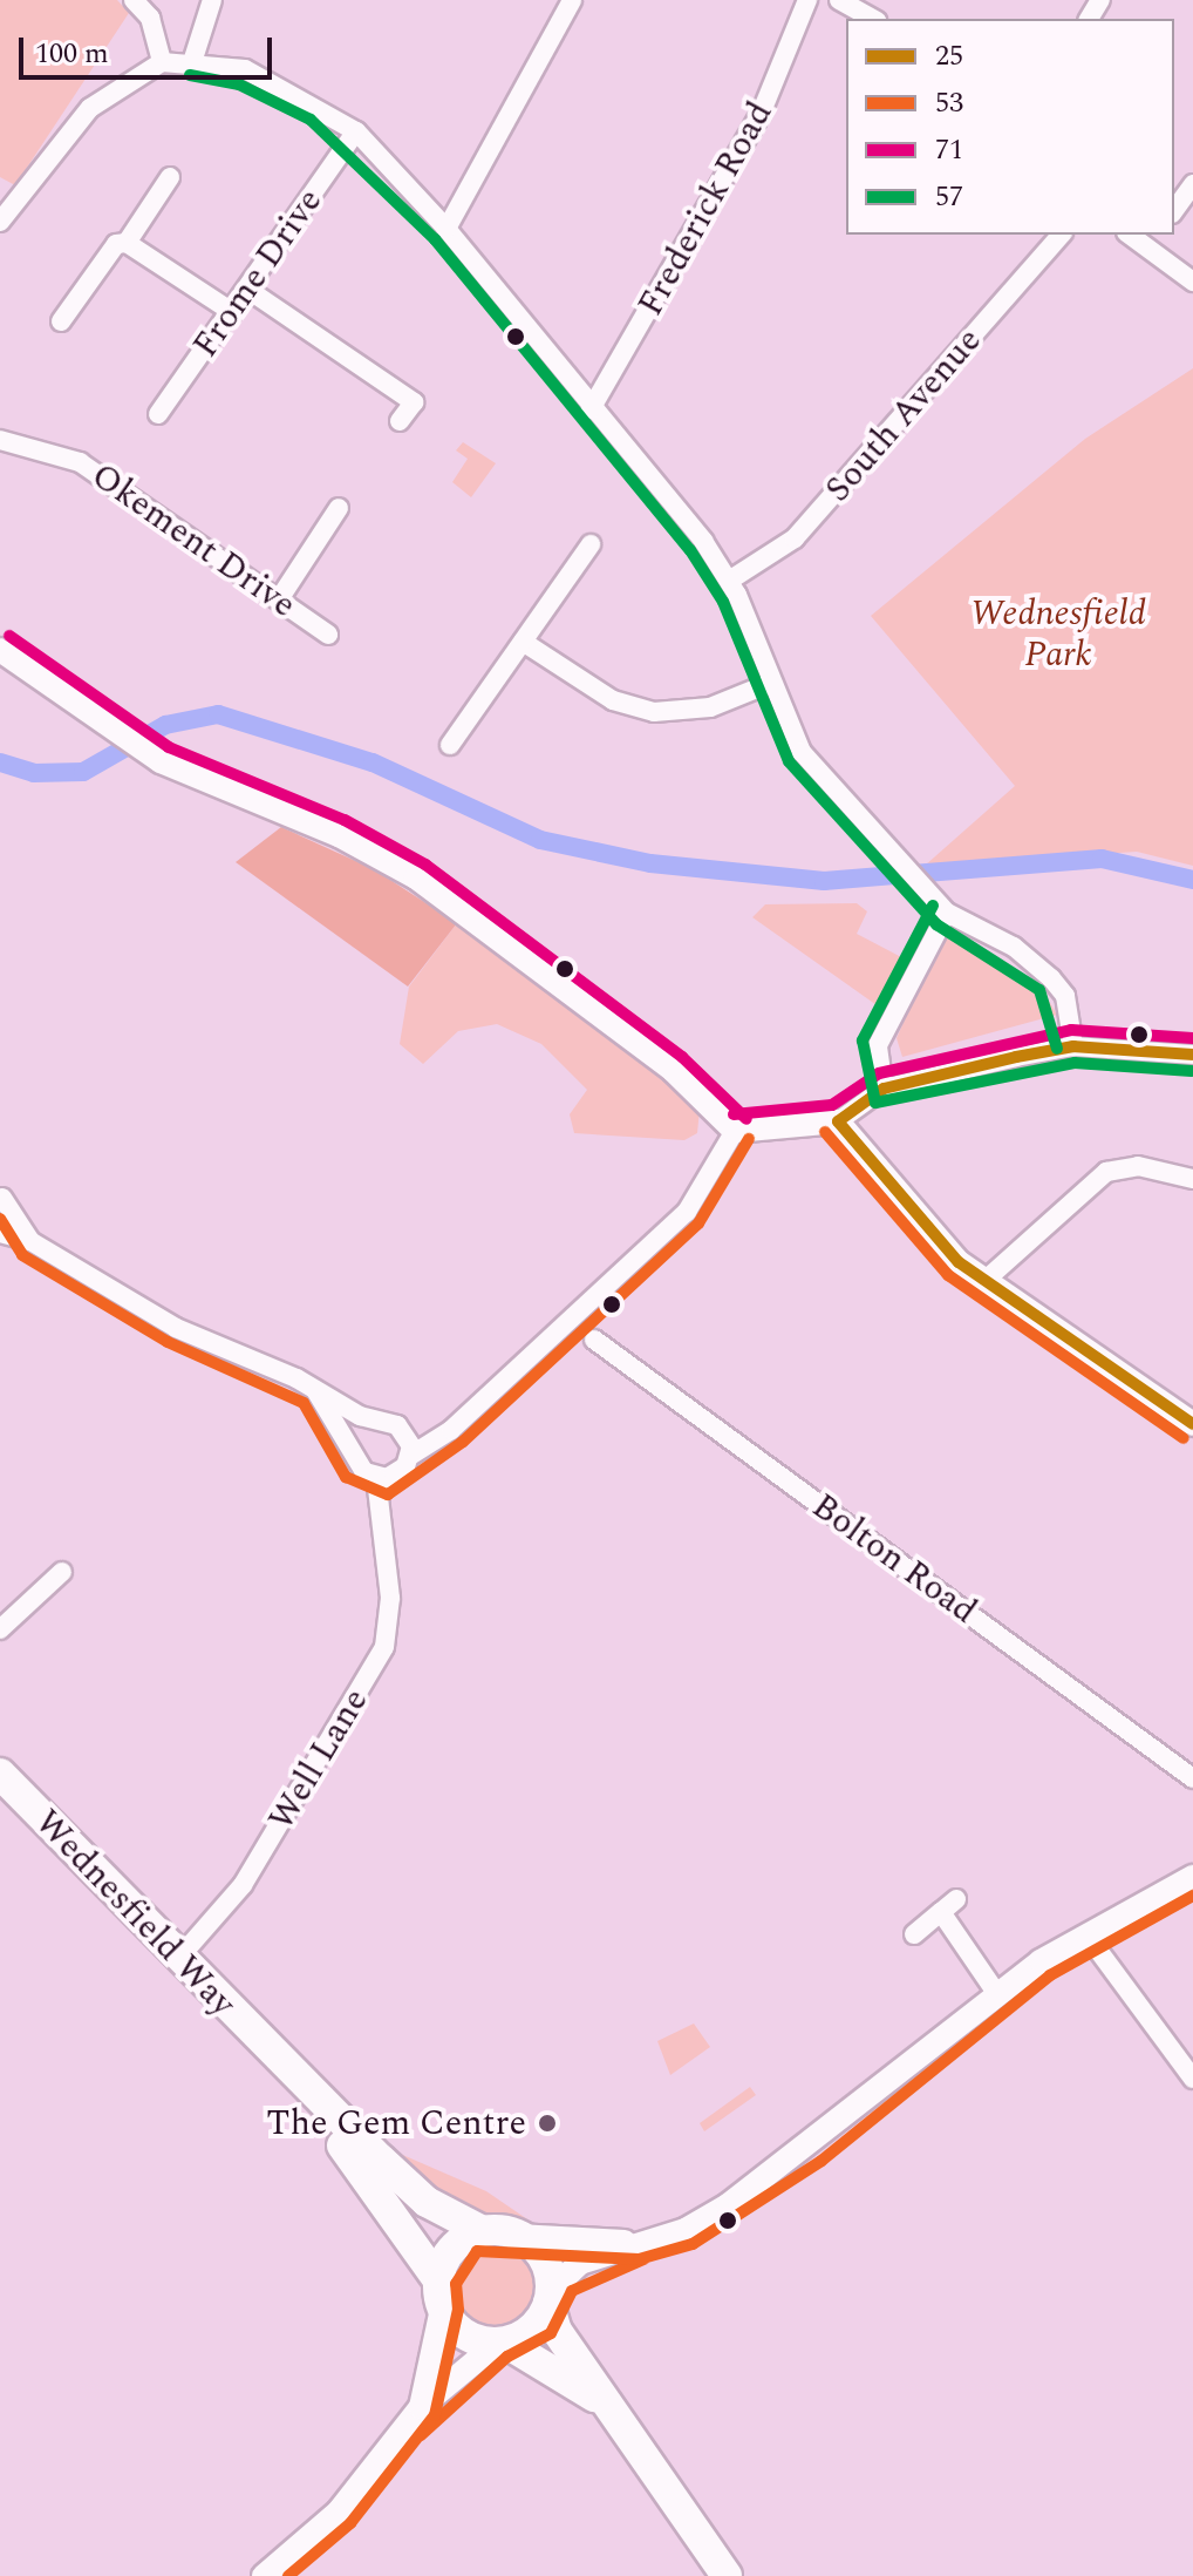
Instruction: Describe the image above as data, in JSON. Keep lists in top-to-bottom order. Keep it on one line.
{"streets":{"main road":["Wednesfield Way"],"street":["Frederick Road","Frome Drive","South Avenue","Okement Drive","Bolton Road","Well Lane"]},"crossings":[["Well Lane","Wednesfield Way"]],"parks":["Wednesfield Park"],"places":["The Gem Centre"],"lines":["transit line 57","transit line 71","transit line 25","transit line 53"],"legend":["25","53","71","57"],"scale_bar":"100 m"}
